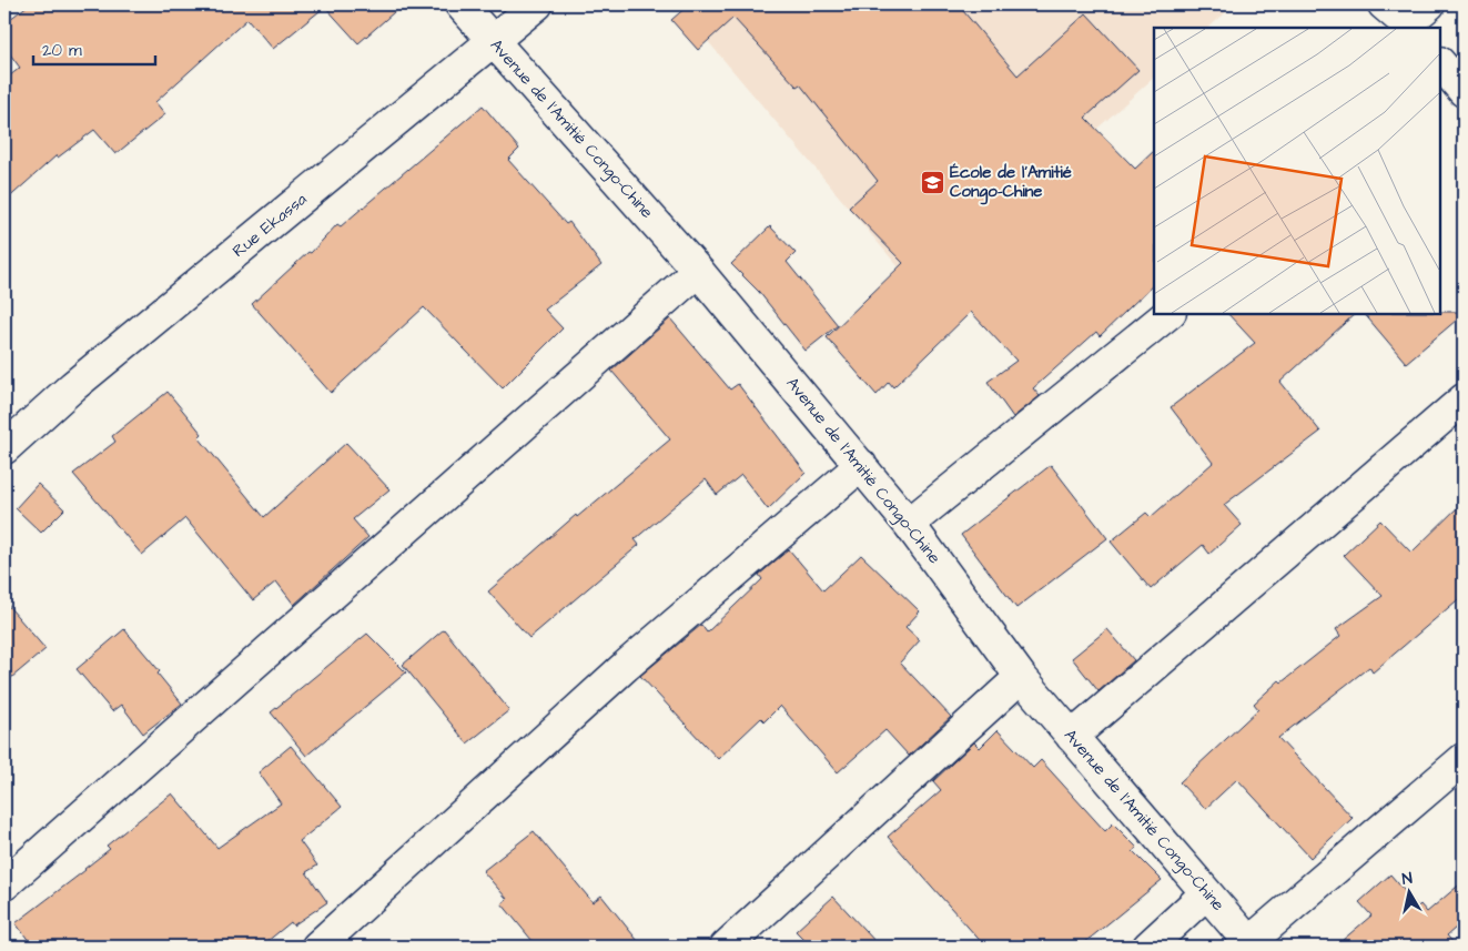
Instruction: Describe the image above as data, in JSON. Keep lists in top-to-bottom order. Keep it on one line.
{"streets":{"street":["Avenue de l'Amitié Congo-Chine","Rue Ekassa"]},"crossings":[["Avenue de l'Amitié Congo-Chine","Rue Ekassa"]],"places":{"school or university":["École de l'Amitié Congo-Chine"]},"scale_bar":"20 m","north":"top"}
